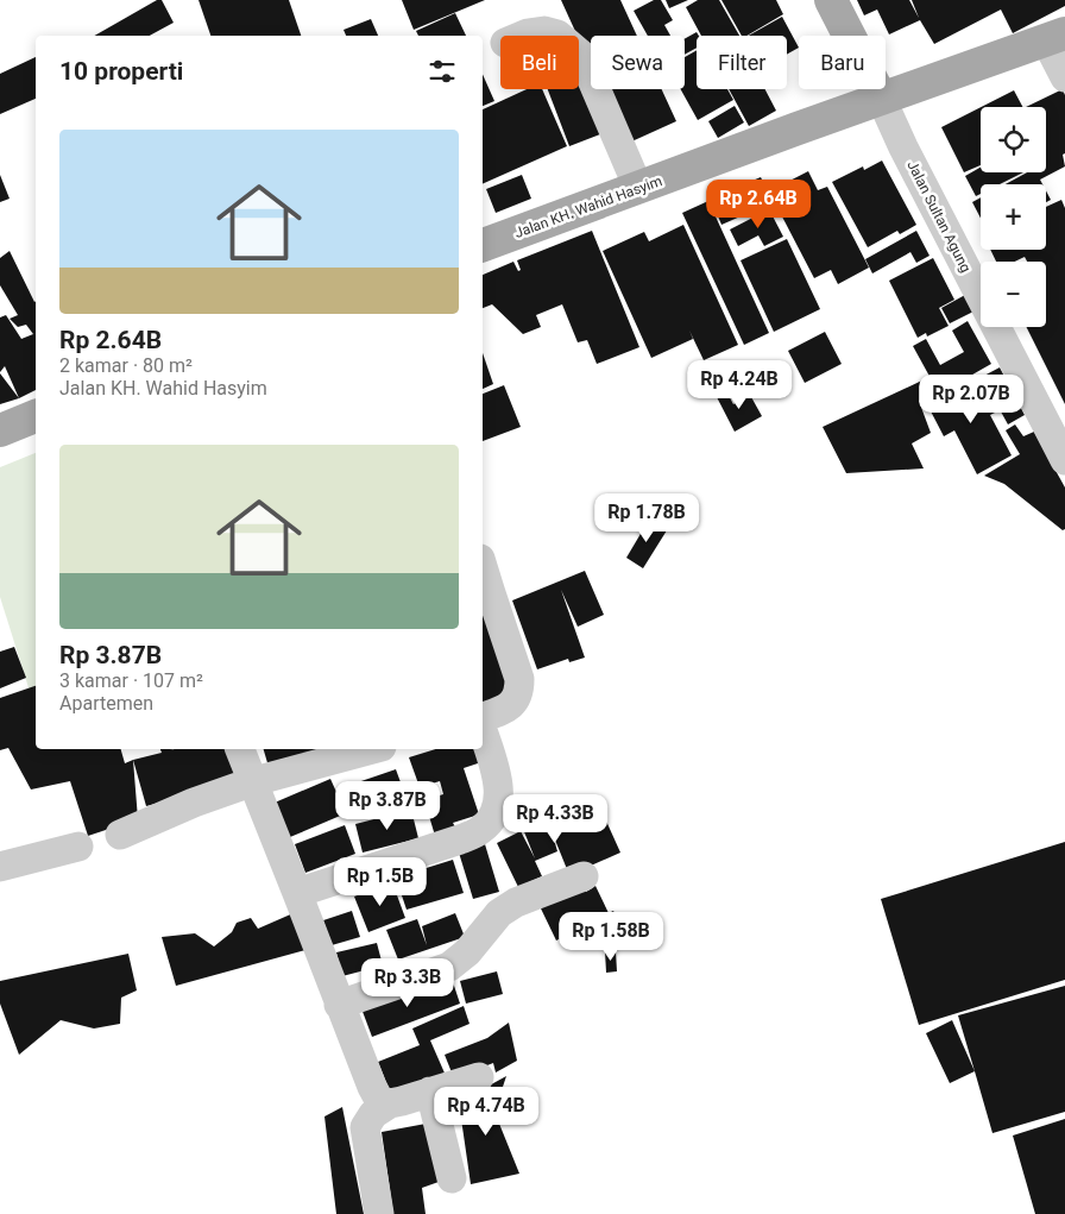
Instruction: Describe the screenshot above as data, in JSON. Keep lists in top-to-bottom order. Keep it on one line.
{"streets":{"main road":["Jalan KH. Wahid Hasyim"],"street":["Jalan Sultan Agung"]},"crossings":[["Jalan KH. Wahid Hasyim","Jalan Sultan Agung"]],"page":{"chip":["Beli","Sewa","Filter","Baru"],"heading":"10 properti","map_buttons":["+","−"],"list":[{"name":"Rp 2.64B","note":"2 kamar · 80 m² · Jalan KH. Wahid Hasyim"},{"name":"Rp 3.87B","note":"3 kamar · 107 m² · Apartemen"}],"price":["Rp 2.64B","Rp 4.24B","Rp 2.07B","Rp 1.78B","Rp 3.87B","Rp 4.33B","Rp 1.5B","Rp 1.58B","Rp 3.3B","Rp 4.74B"]}}
